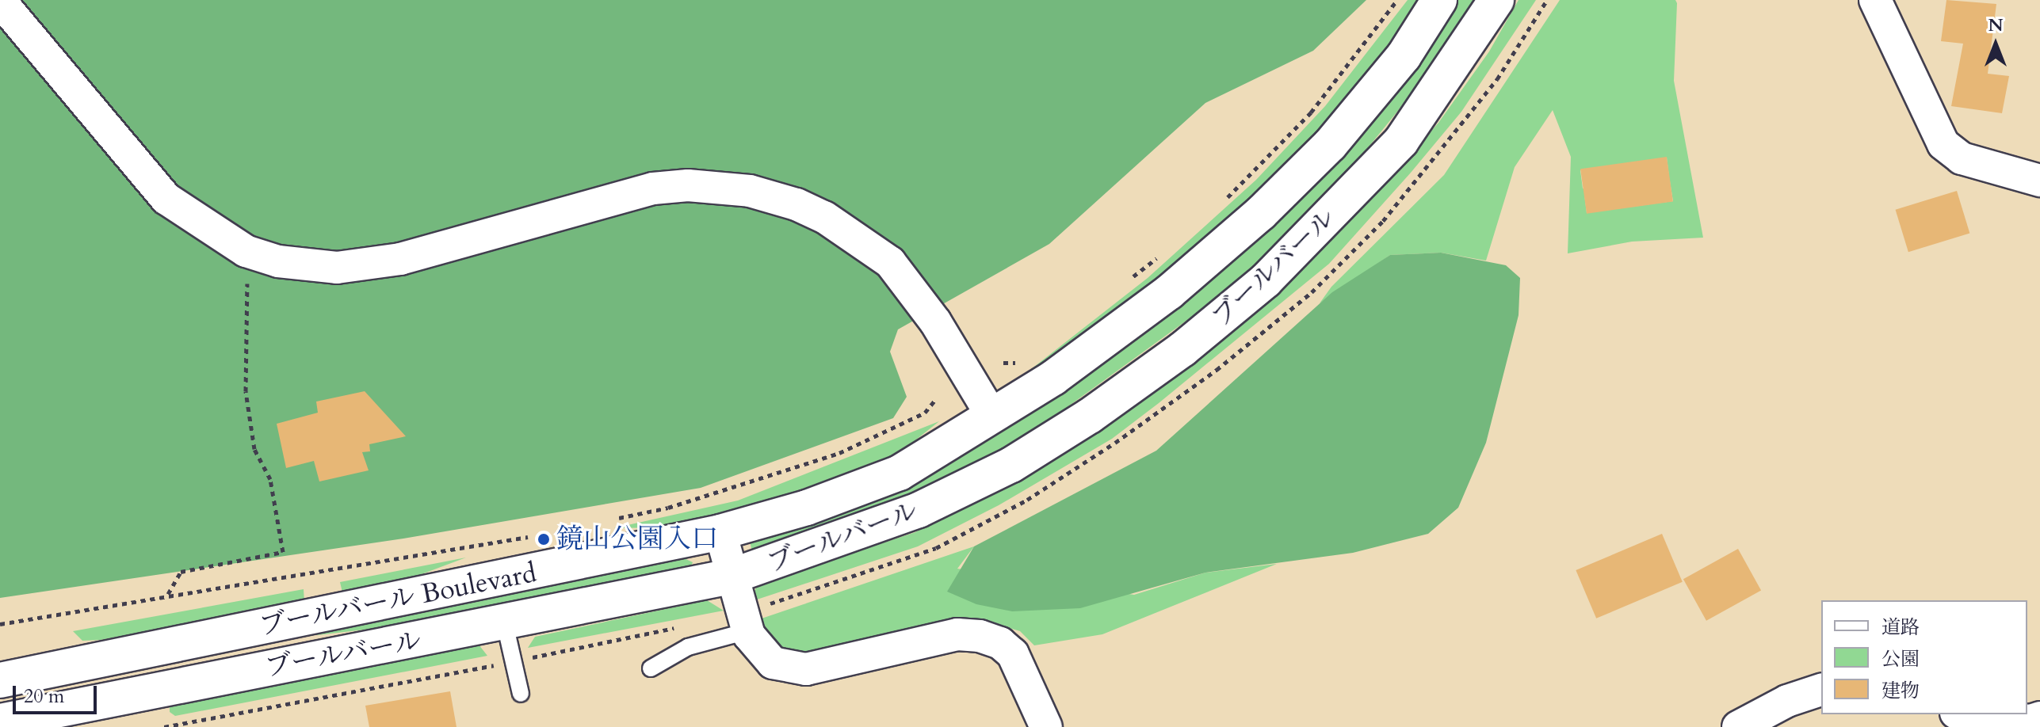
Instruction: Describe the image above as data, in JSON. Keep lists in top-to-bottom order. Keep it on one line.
{"streets":{"street":["ブールバール","ブールバール Boulevard"]},"crossings":[["ブールバール","ブールバール Boulevard"]],"places":["鏡山公園入口"],"legend":["道路","公園","建物"],"scale_bar":"20 m","north":"top"}
